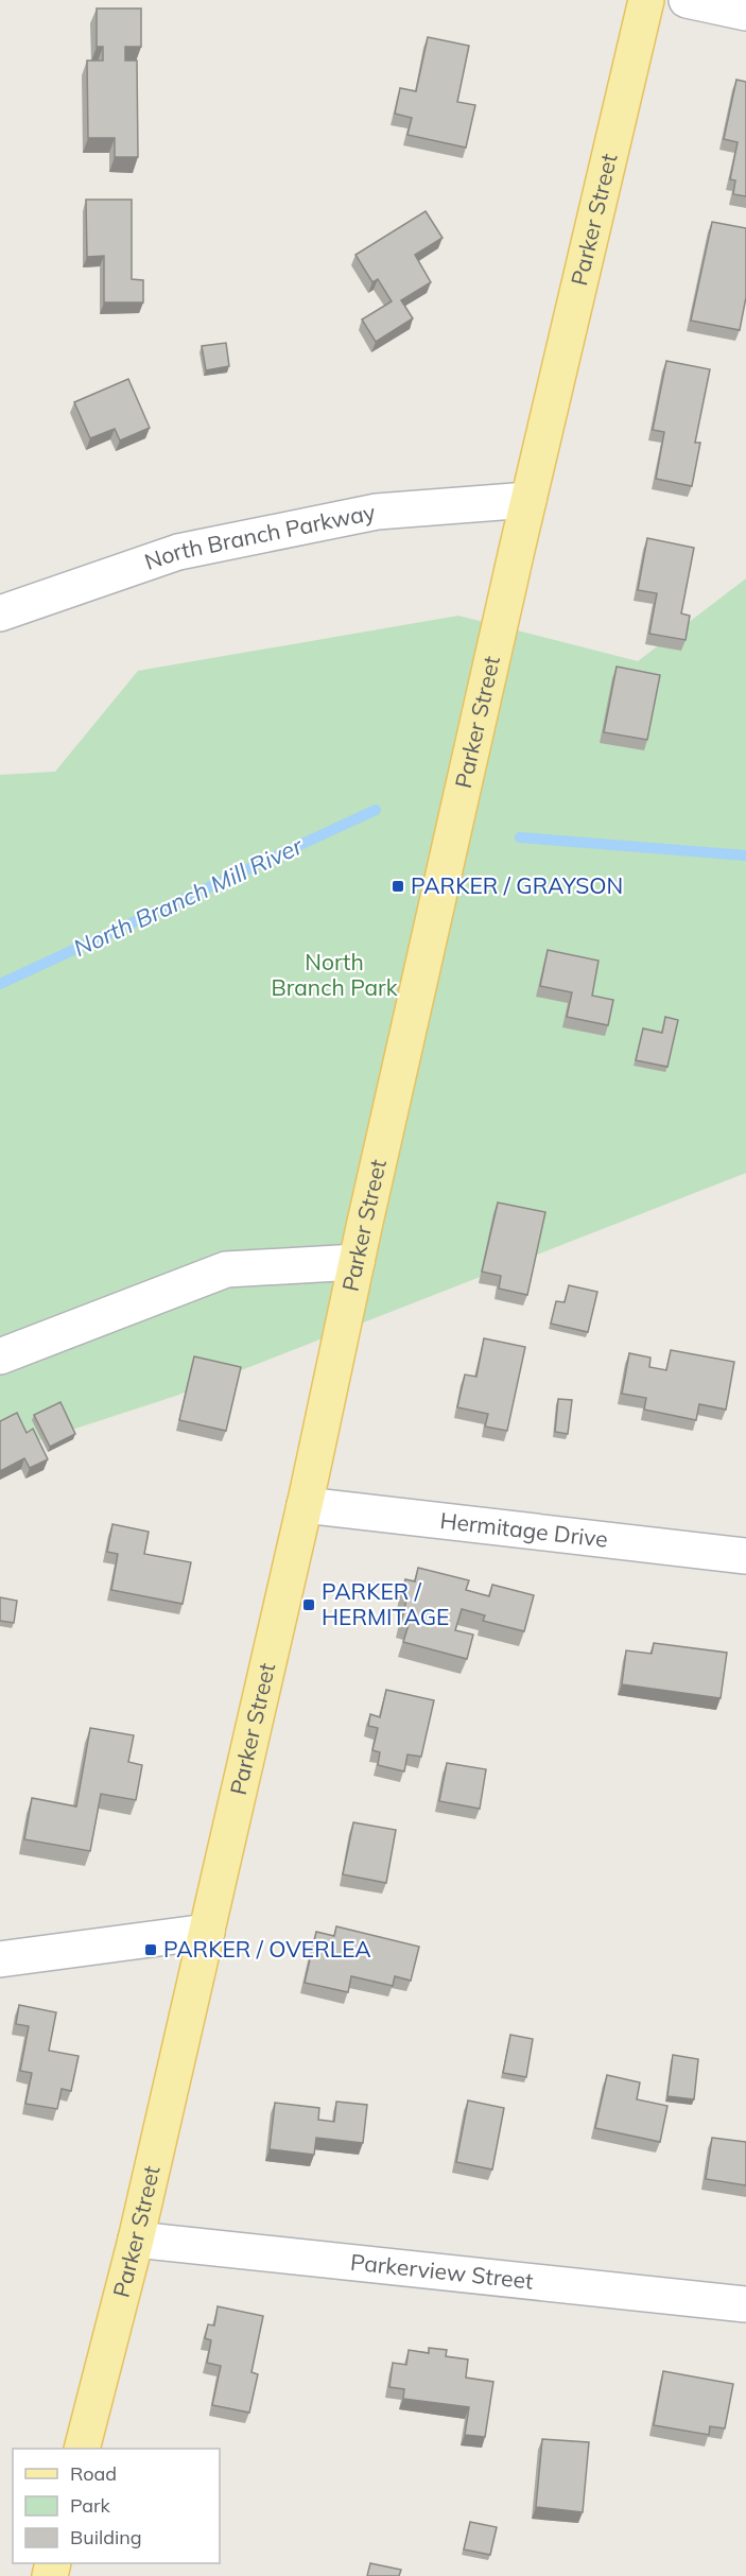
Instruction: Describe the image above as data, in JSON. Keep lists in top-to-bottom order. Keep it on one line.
{"streets":{"main road":["Parker Street"],"street":["North Branch Parkway","Hermitage Drive","Parkerview Street"]},"crossings":[["Parker Street","North Branch Parkway"],["Parker Street","Hermitage Drive"],["Parker Street","Parkerview Street"]],"water":["North Branch Mill River"],"parks":["North Branch Park"],"places":{"transit":["PARKER / GRAYSON","PARKER / HERMITAGE","PARKER / OVERLEA"]},"legend":["Road","Park","Building"]}
